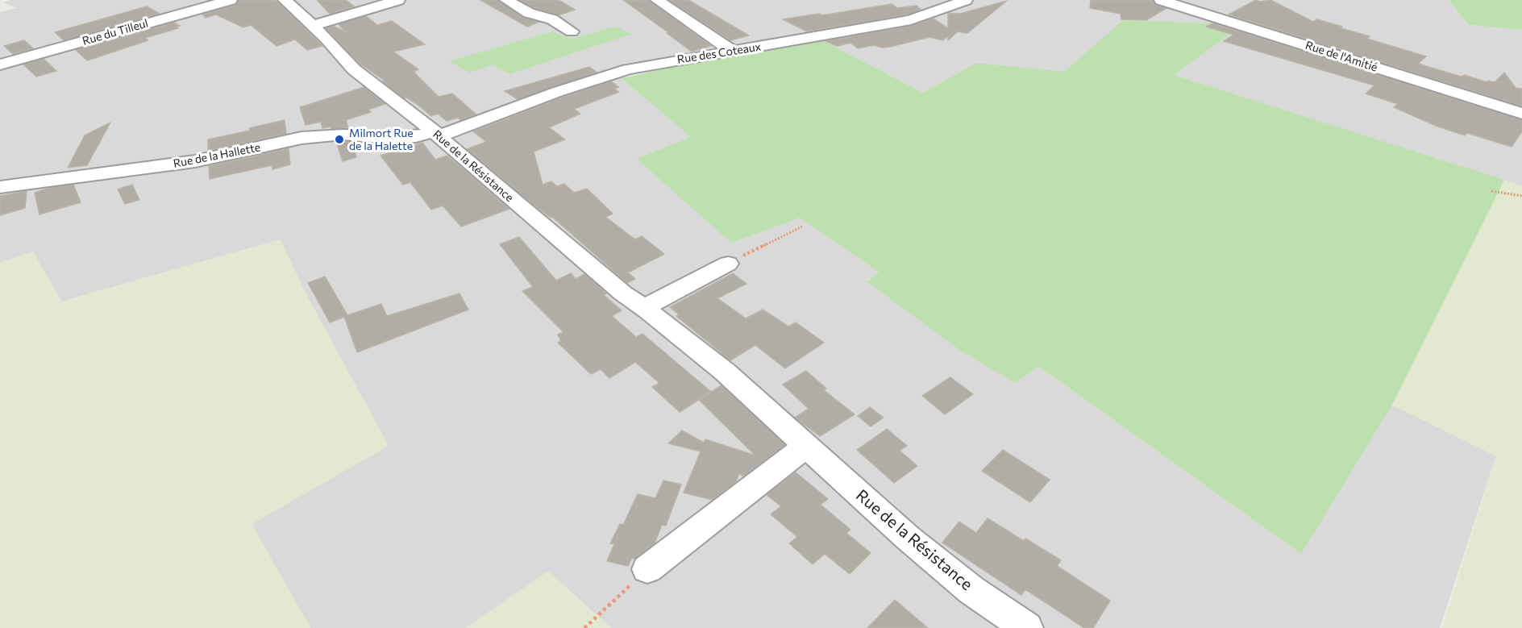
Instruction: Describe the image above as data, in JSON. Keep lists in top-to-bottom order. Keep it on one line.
{"streets":{"street":["Rue du Tilleul","Rue des Coteaux","Rue de l'Amitié","Rue de la Hallette","Rue de la Résistance"]},"crossings":[["Rue des Coteaux","Rue de la Hallette"],["Rue des Coteaux","Rue de la Résistance"],["Rue de la Hallette","Rue de la Résistance"]],"places":["Milmort Rue de la Halette"]}
